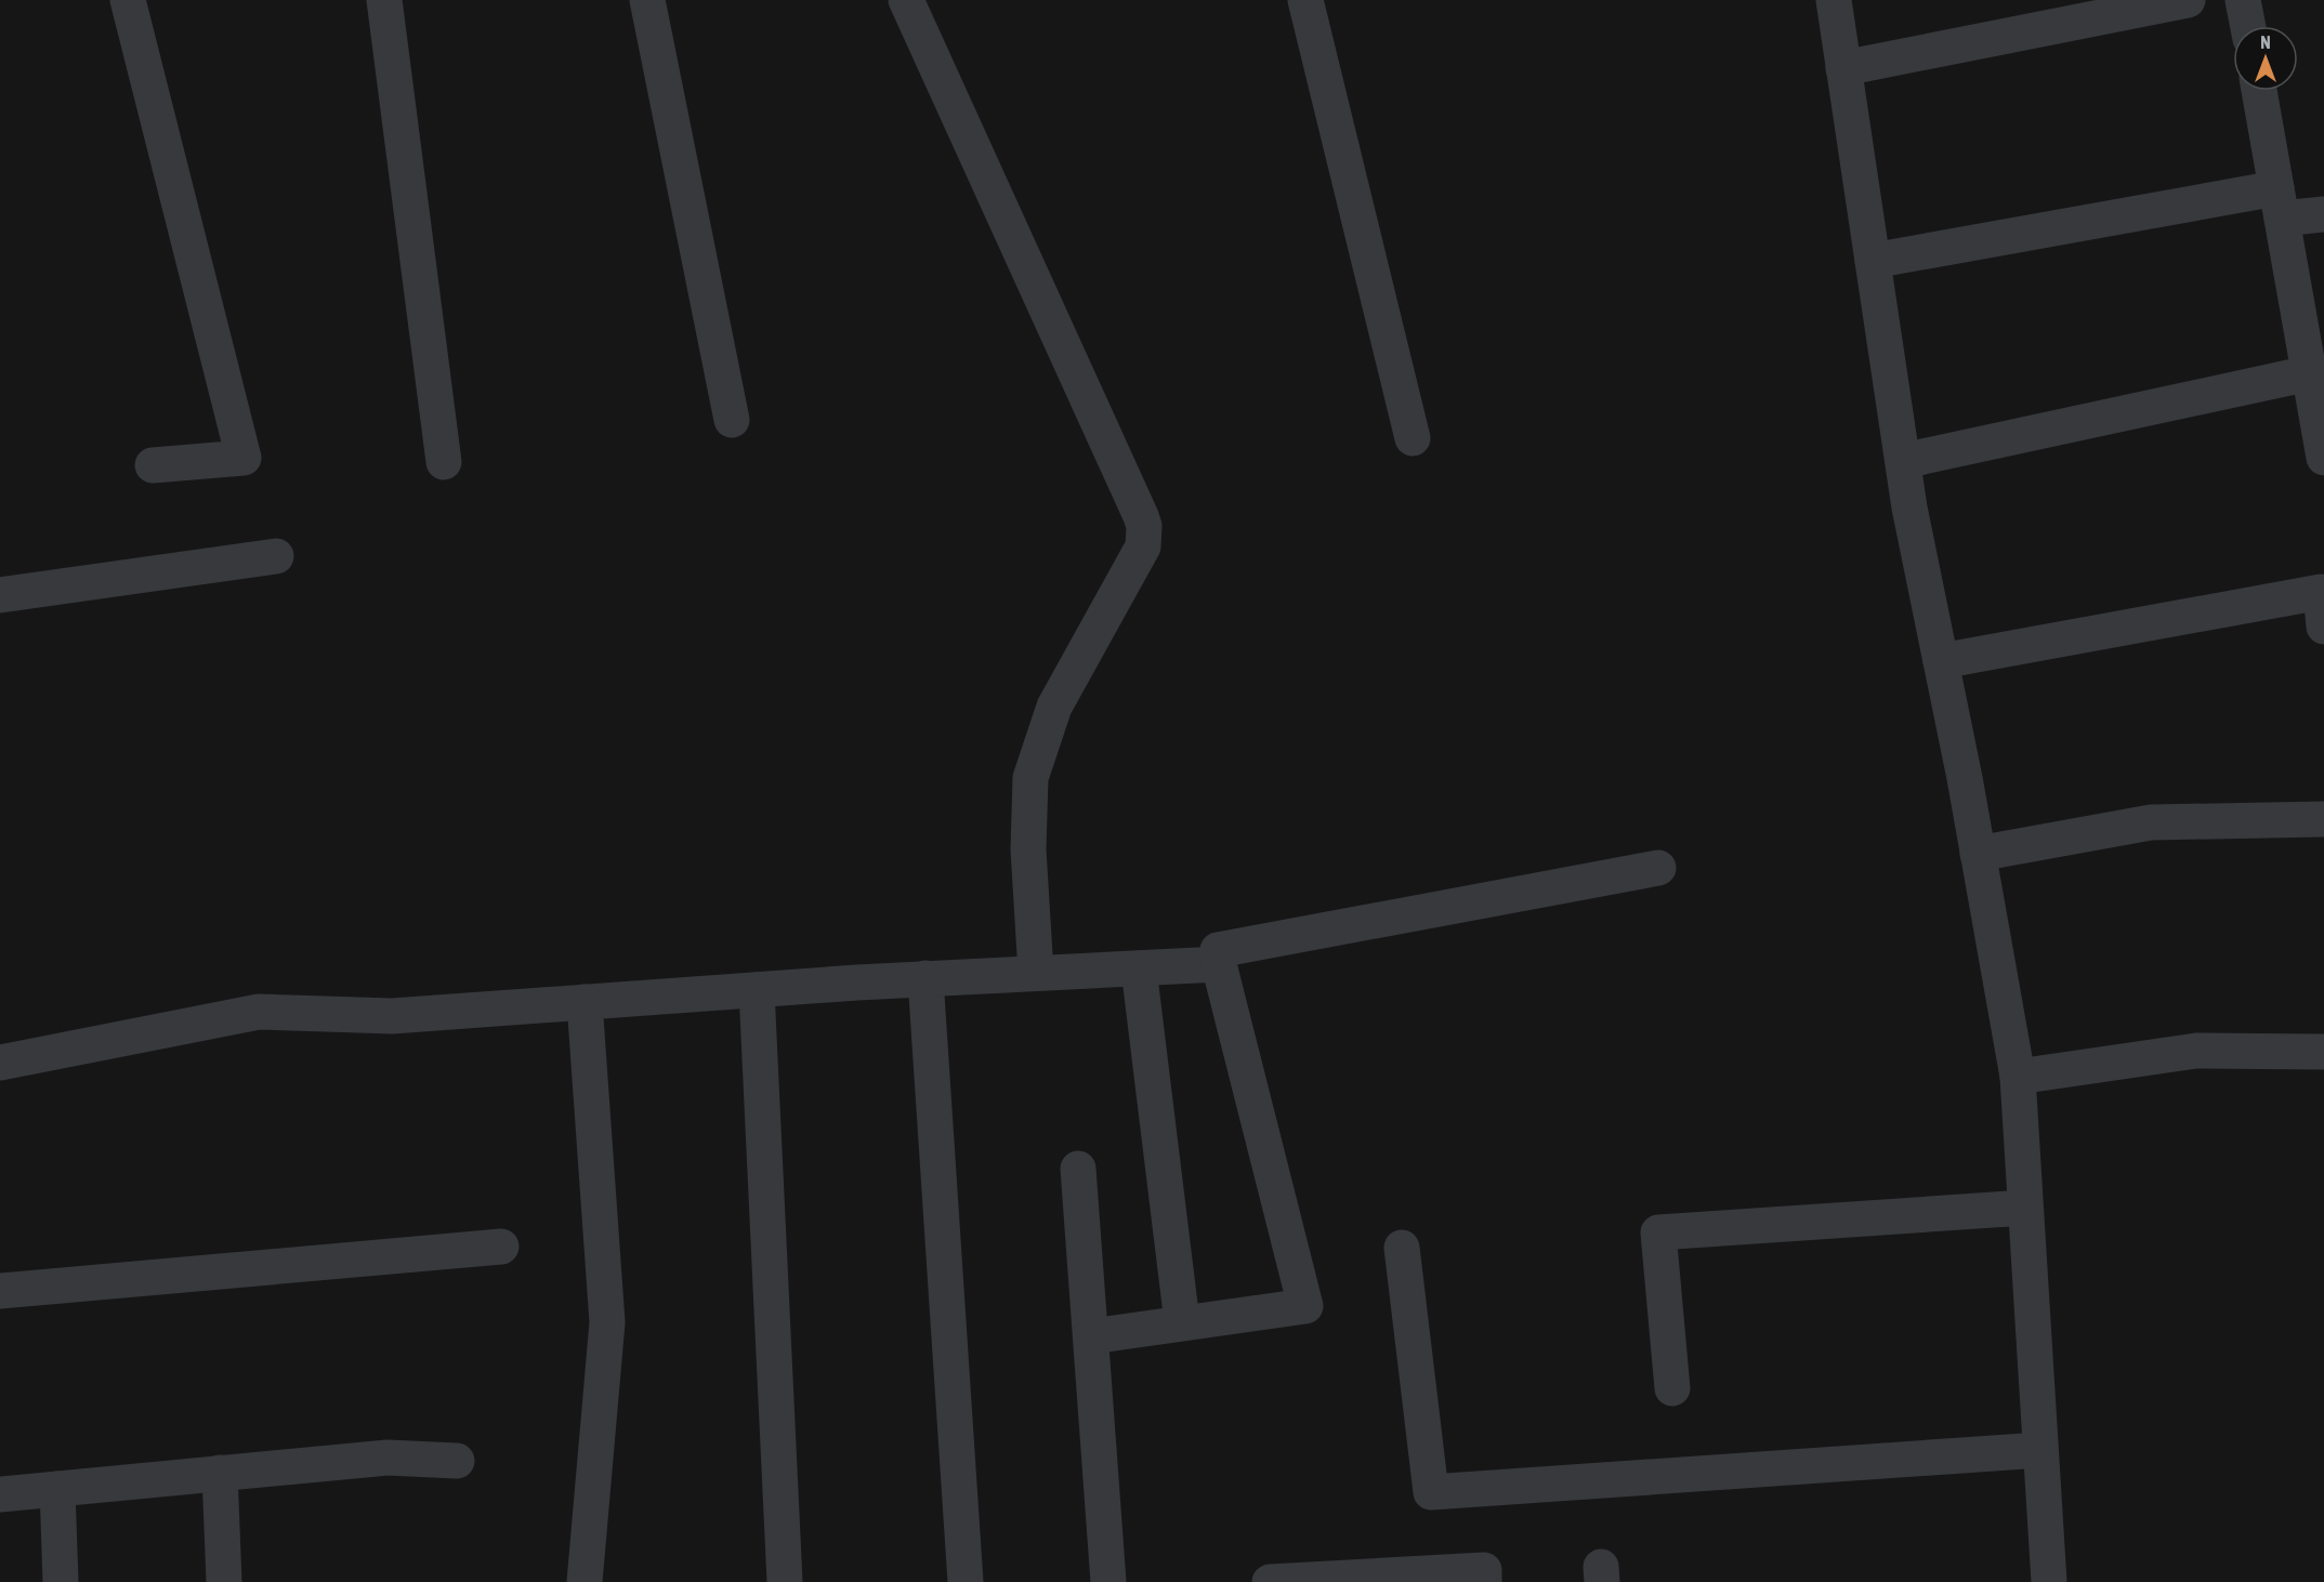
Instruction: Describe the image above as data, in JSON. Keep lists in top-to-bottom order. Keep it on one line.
{"north":"top"}
